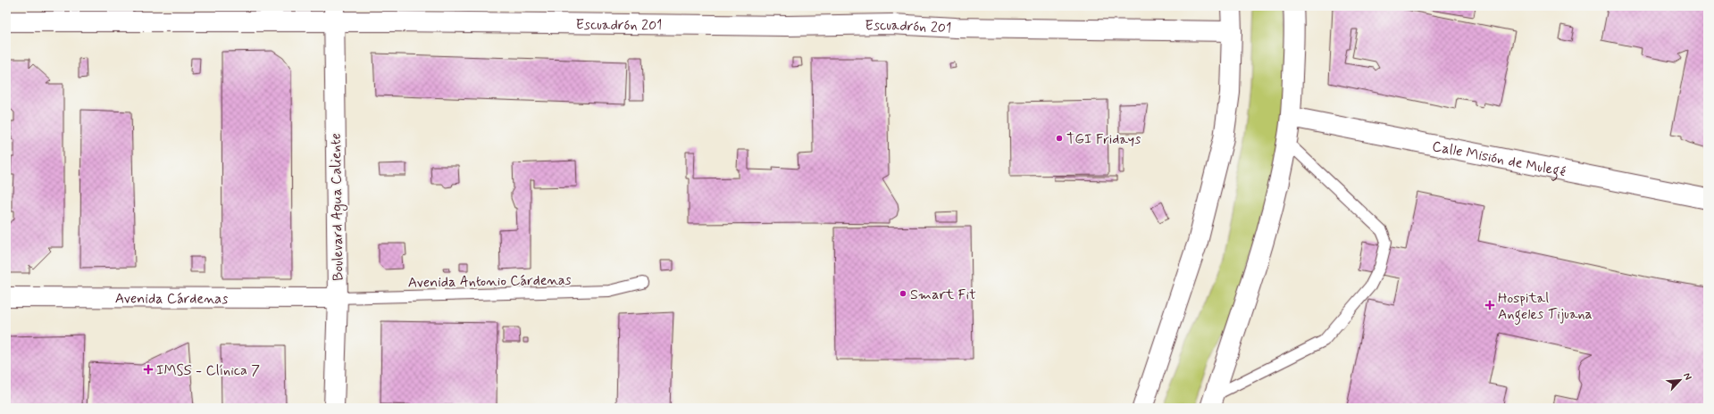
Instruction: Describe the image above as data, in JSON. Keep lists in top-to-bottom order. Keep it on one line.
{"streets":{"street":["Escuadrón 201","Calle Misión de Mulegé","Boulevard Agua Caliente","Avenida Cárdenas"],"lane":["Avenida Antonio Cárdenas"]},"crossings":[["Escuadrón 201","Boulevard Agua Caliente"],["Boulevard Agua Caliente","Avenida Antonio Cárdenas"],["Boulevard Agua Caliente","Avenida Cárdenas"],["Avenida Antonio Cárdenas","Avenida Cárdenas"]],"places":{"other":["TGI Fridays","Smart Fit"],"health":["Hospital Angeles Tijuana","IMSS - Clínica 7"]},"north":"top right"}
